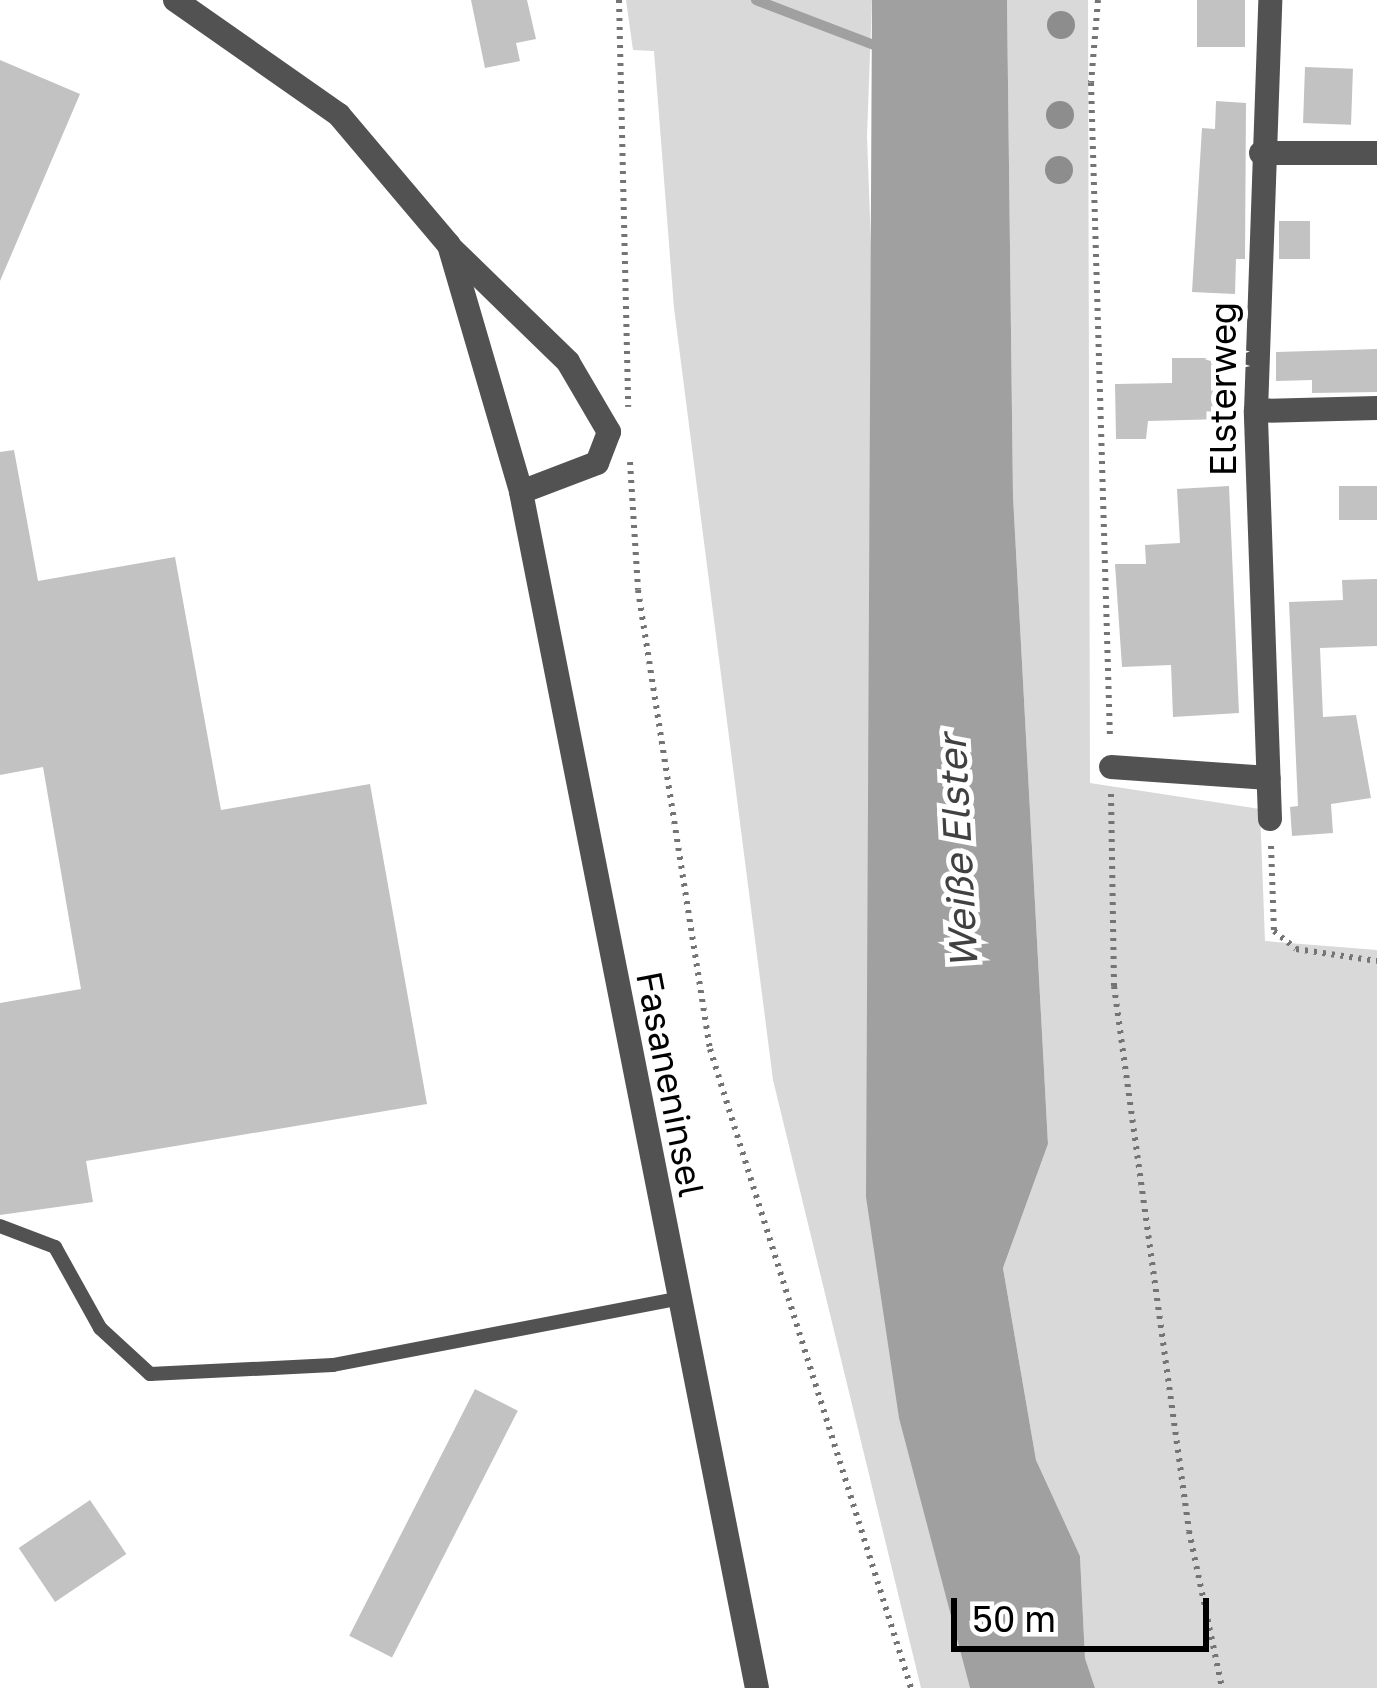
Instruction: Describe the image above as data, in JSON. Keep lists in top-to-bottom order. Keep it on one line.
{"streets":{"street":["Elsterweg","Fasaneninsel"]},"water":["Weiße Elster"],"scale_bar":"50 m"}
